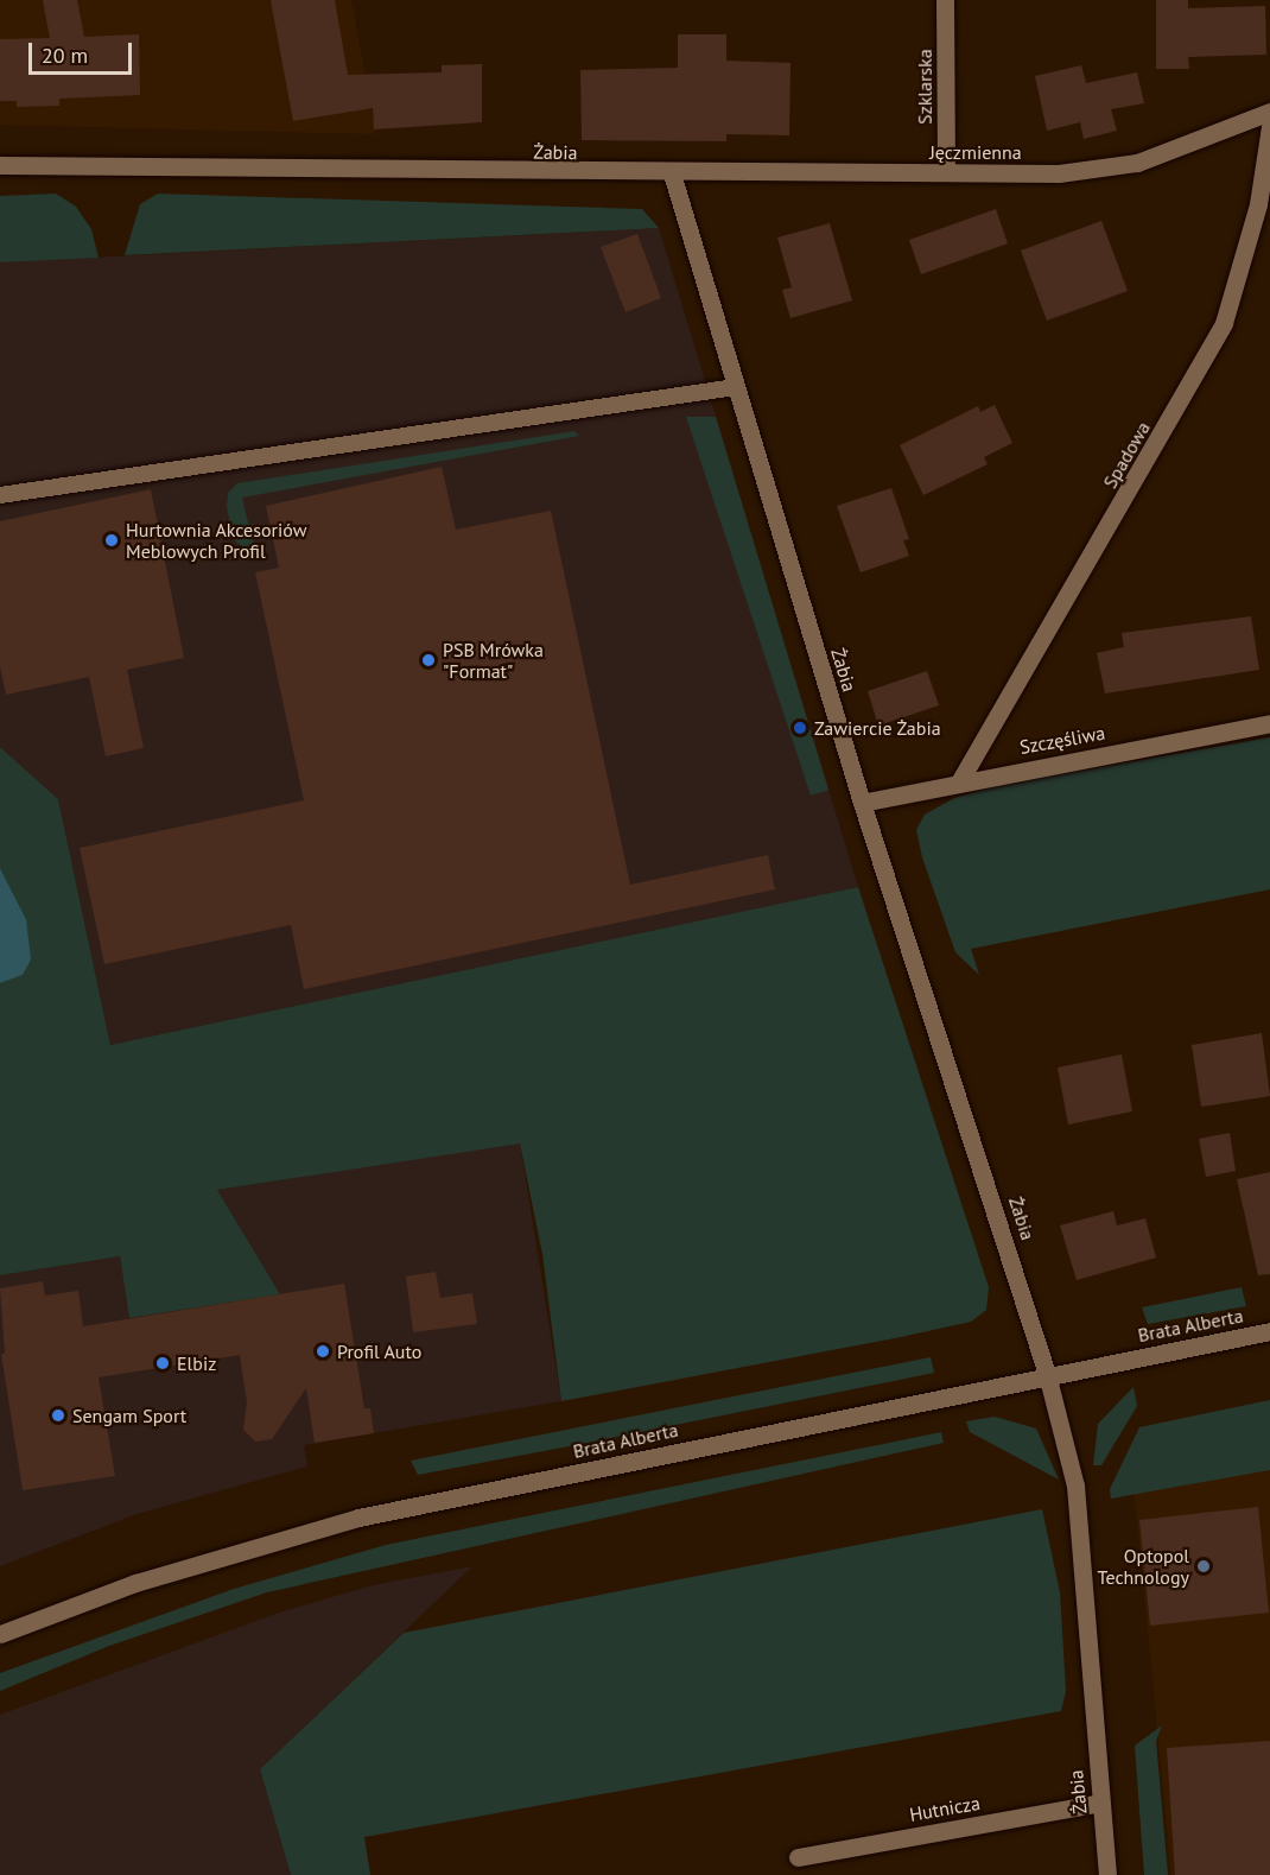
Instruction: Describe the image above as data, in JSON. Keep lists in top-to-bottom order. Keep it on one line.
{"streets":{"street":["Szklarska","Żabia","Jęczmienna","Spadowa","Szczęśliwa","Brata Alberta","Hutnicza"]},"crossings":[["Szklarska","Jęczmienna"],["Żabia","Jęczmienna"],["Żabia","Szczęśliwa"],["Żabia","Brata Alberta"],["Żabia","Hutnicza"],["Spadowa","Szczęśliwa"]],"places":["Hurtownia Akcesoriów Meblowych Profil","PSB Mrówka \"Format\"","Zawiercie Żabia","Profil Auto","Elbiz","Sengam Sport","Optopol Technology"],"scale_bar":"20 m"}
